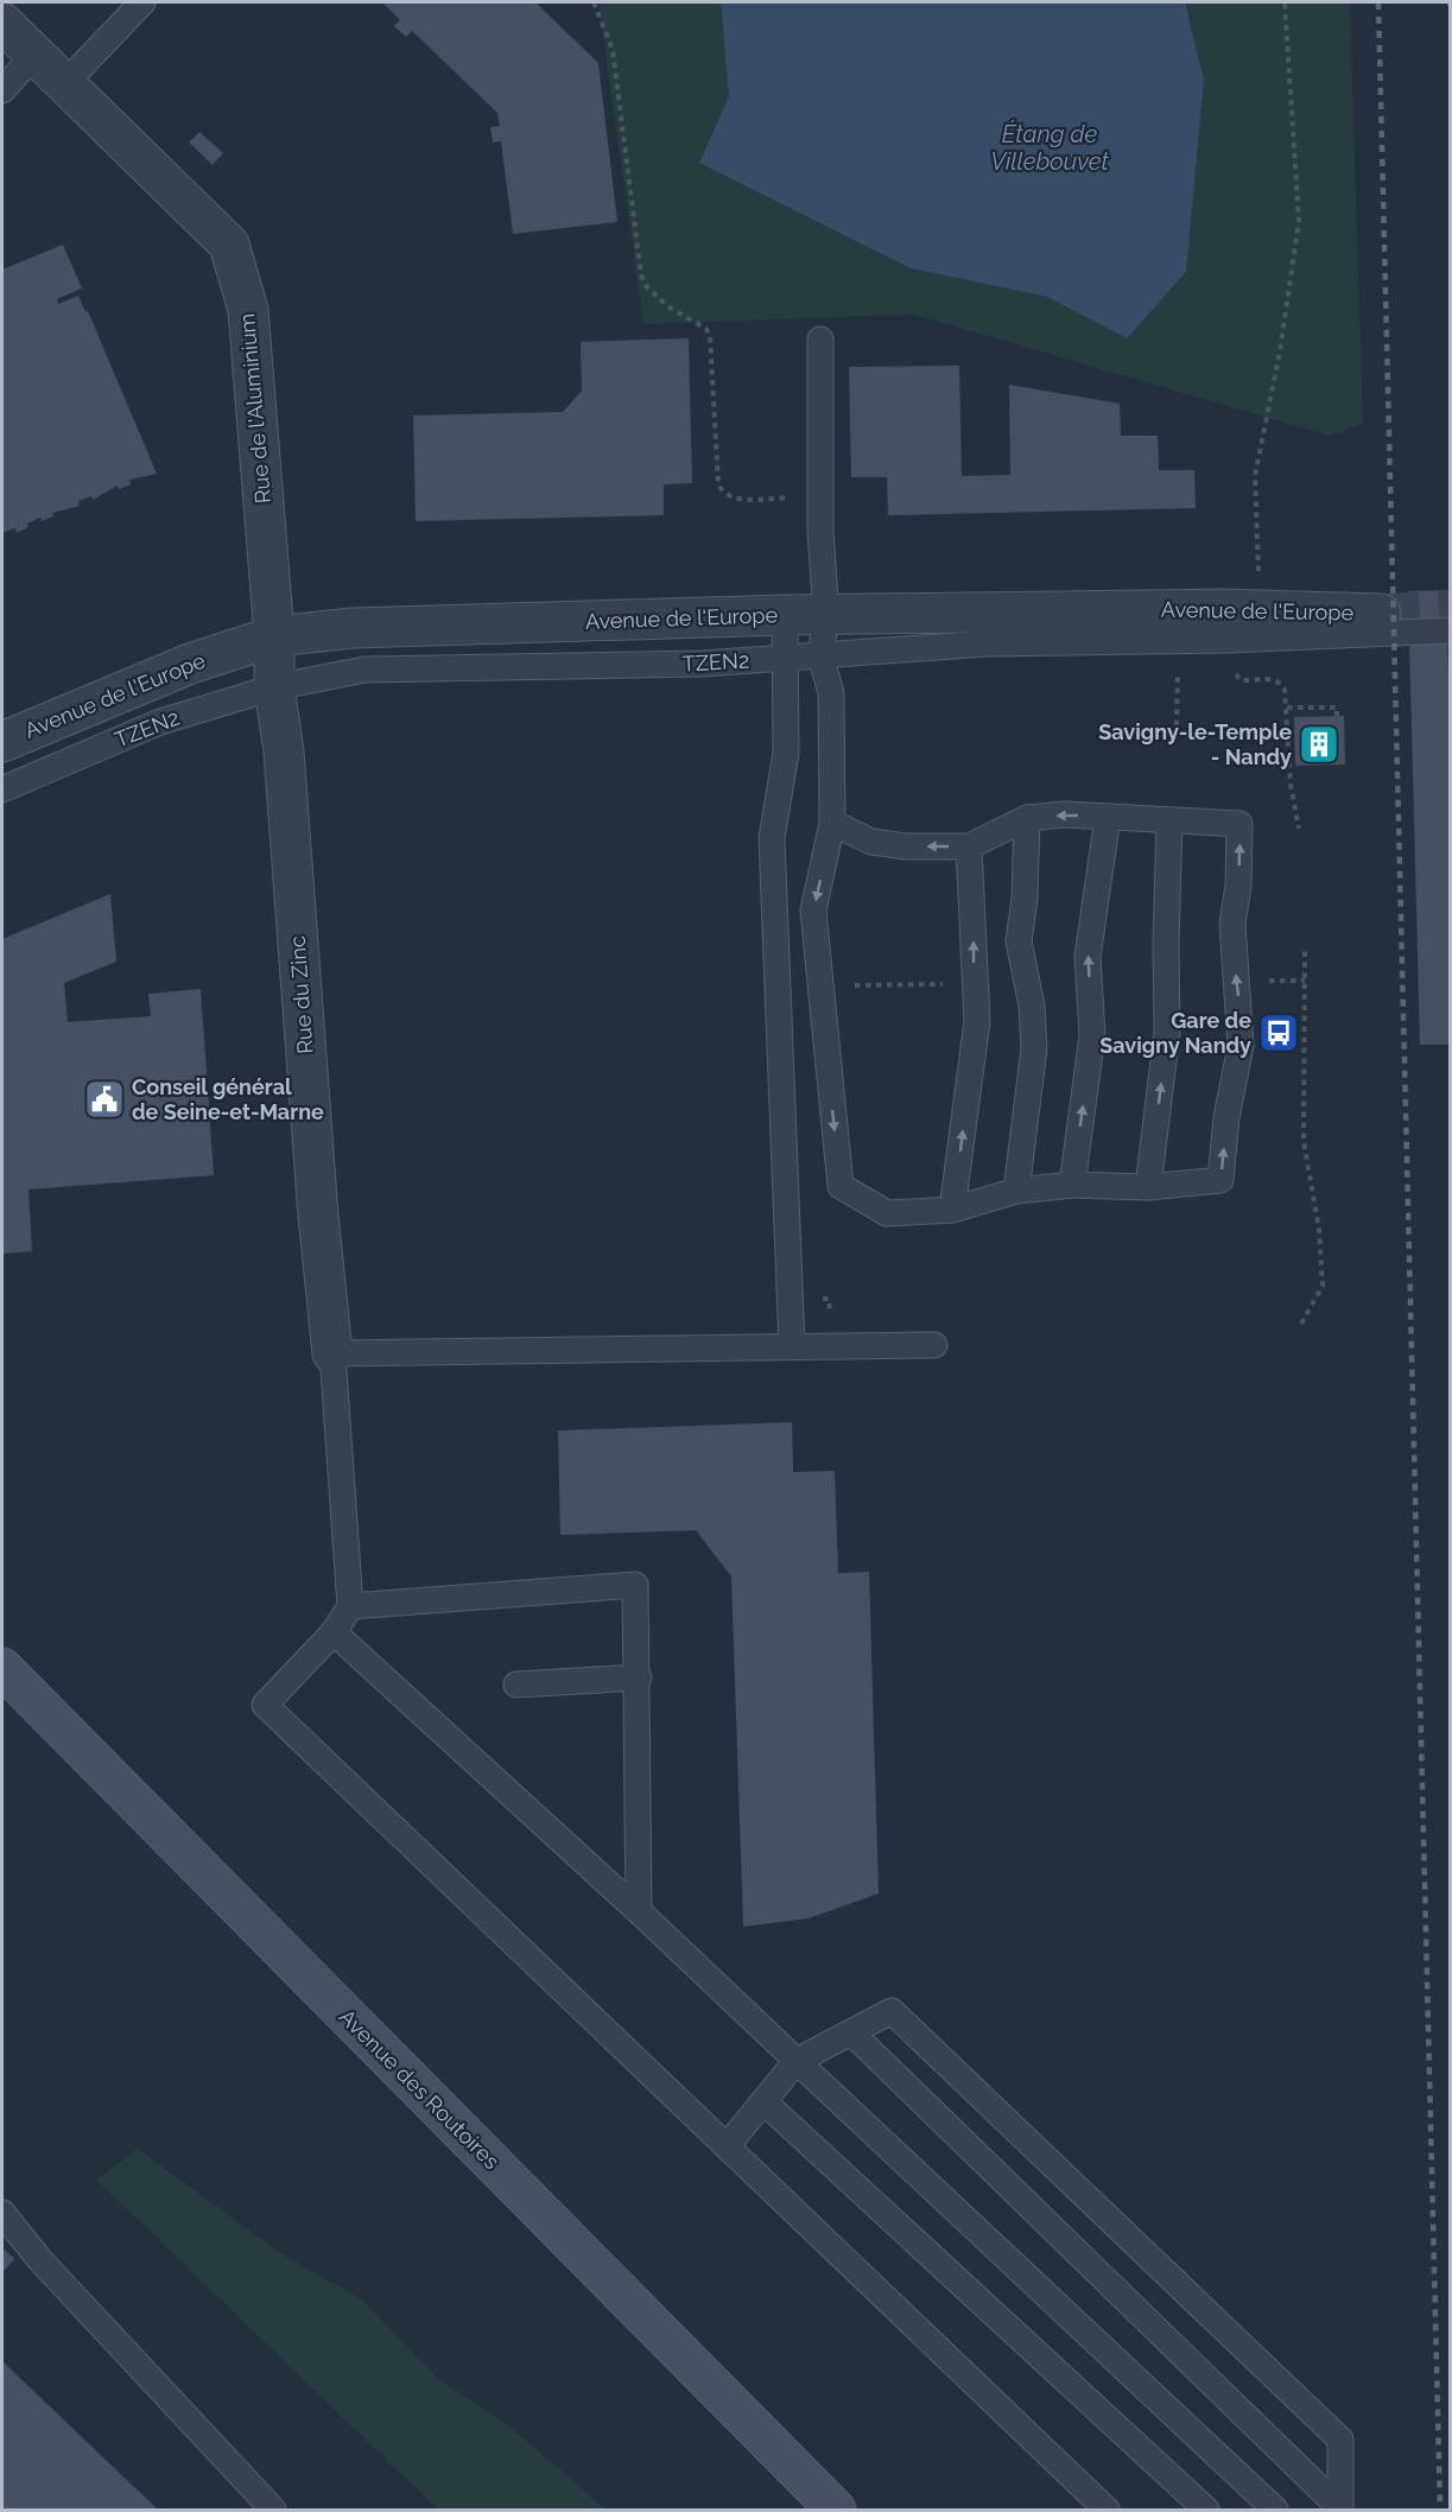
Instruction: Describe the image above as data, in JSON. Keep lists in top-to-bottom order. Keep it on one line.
{"streets":{"street":["Rue de l'Aluminium","Avenue de l'Europe","Rue du Zinc","Avenue des Routoires"],"lane":["TZEN2"]},"crossings":[["Rue de l'Aluminium","Avenue de l'Europe"],["Rue de l'Aluminium","Rue du Zinc"],["Avenue de l'Europe","Rue du Zinc"],["TZEN2","Rue du Zinc"]],"water":["Étang de Villebouvet"],"places":{"building":["Savigny-le-Temple - Nandy"],"bus stop":["Gare de Savigny Nandy"],"public building":["Conseil général de Seine-et-Marne"]}}
